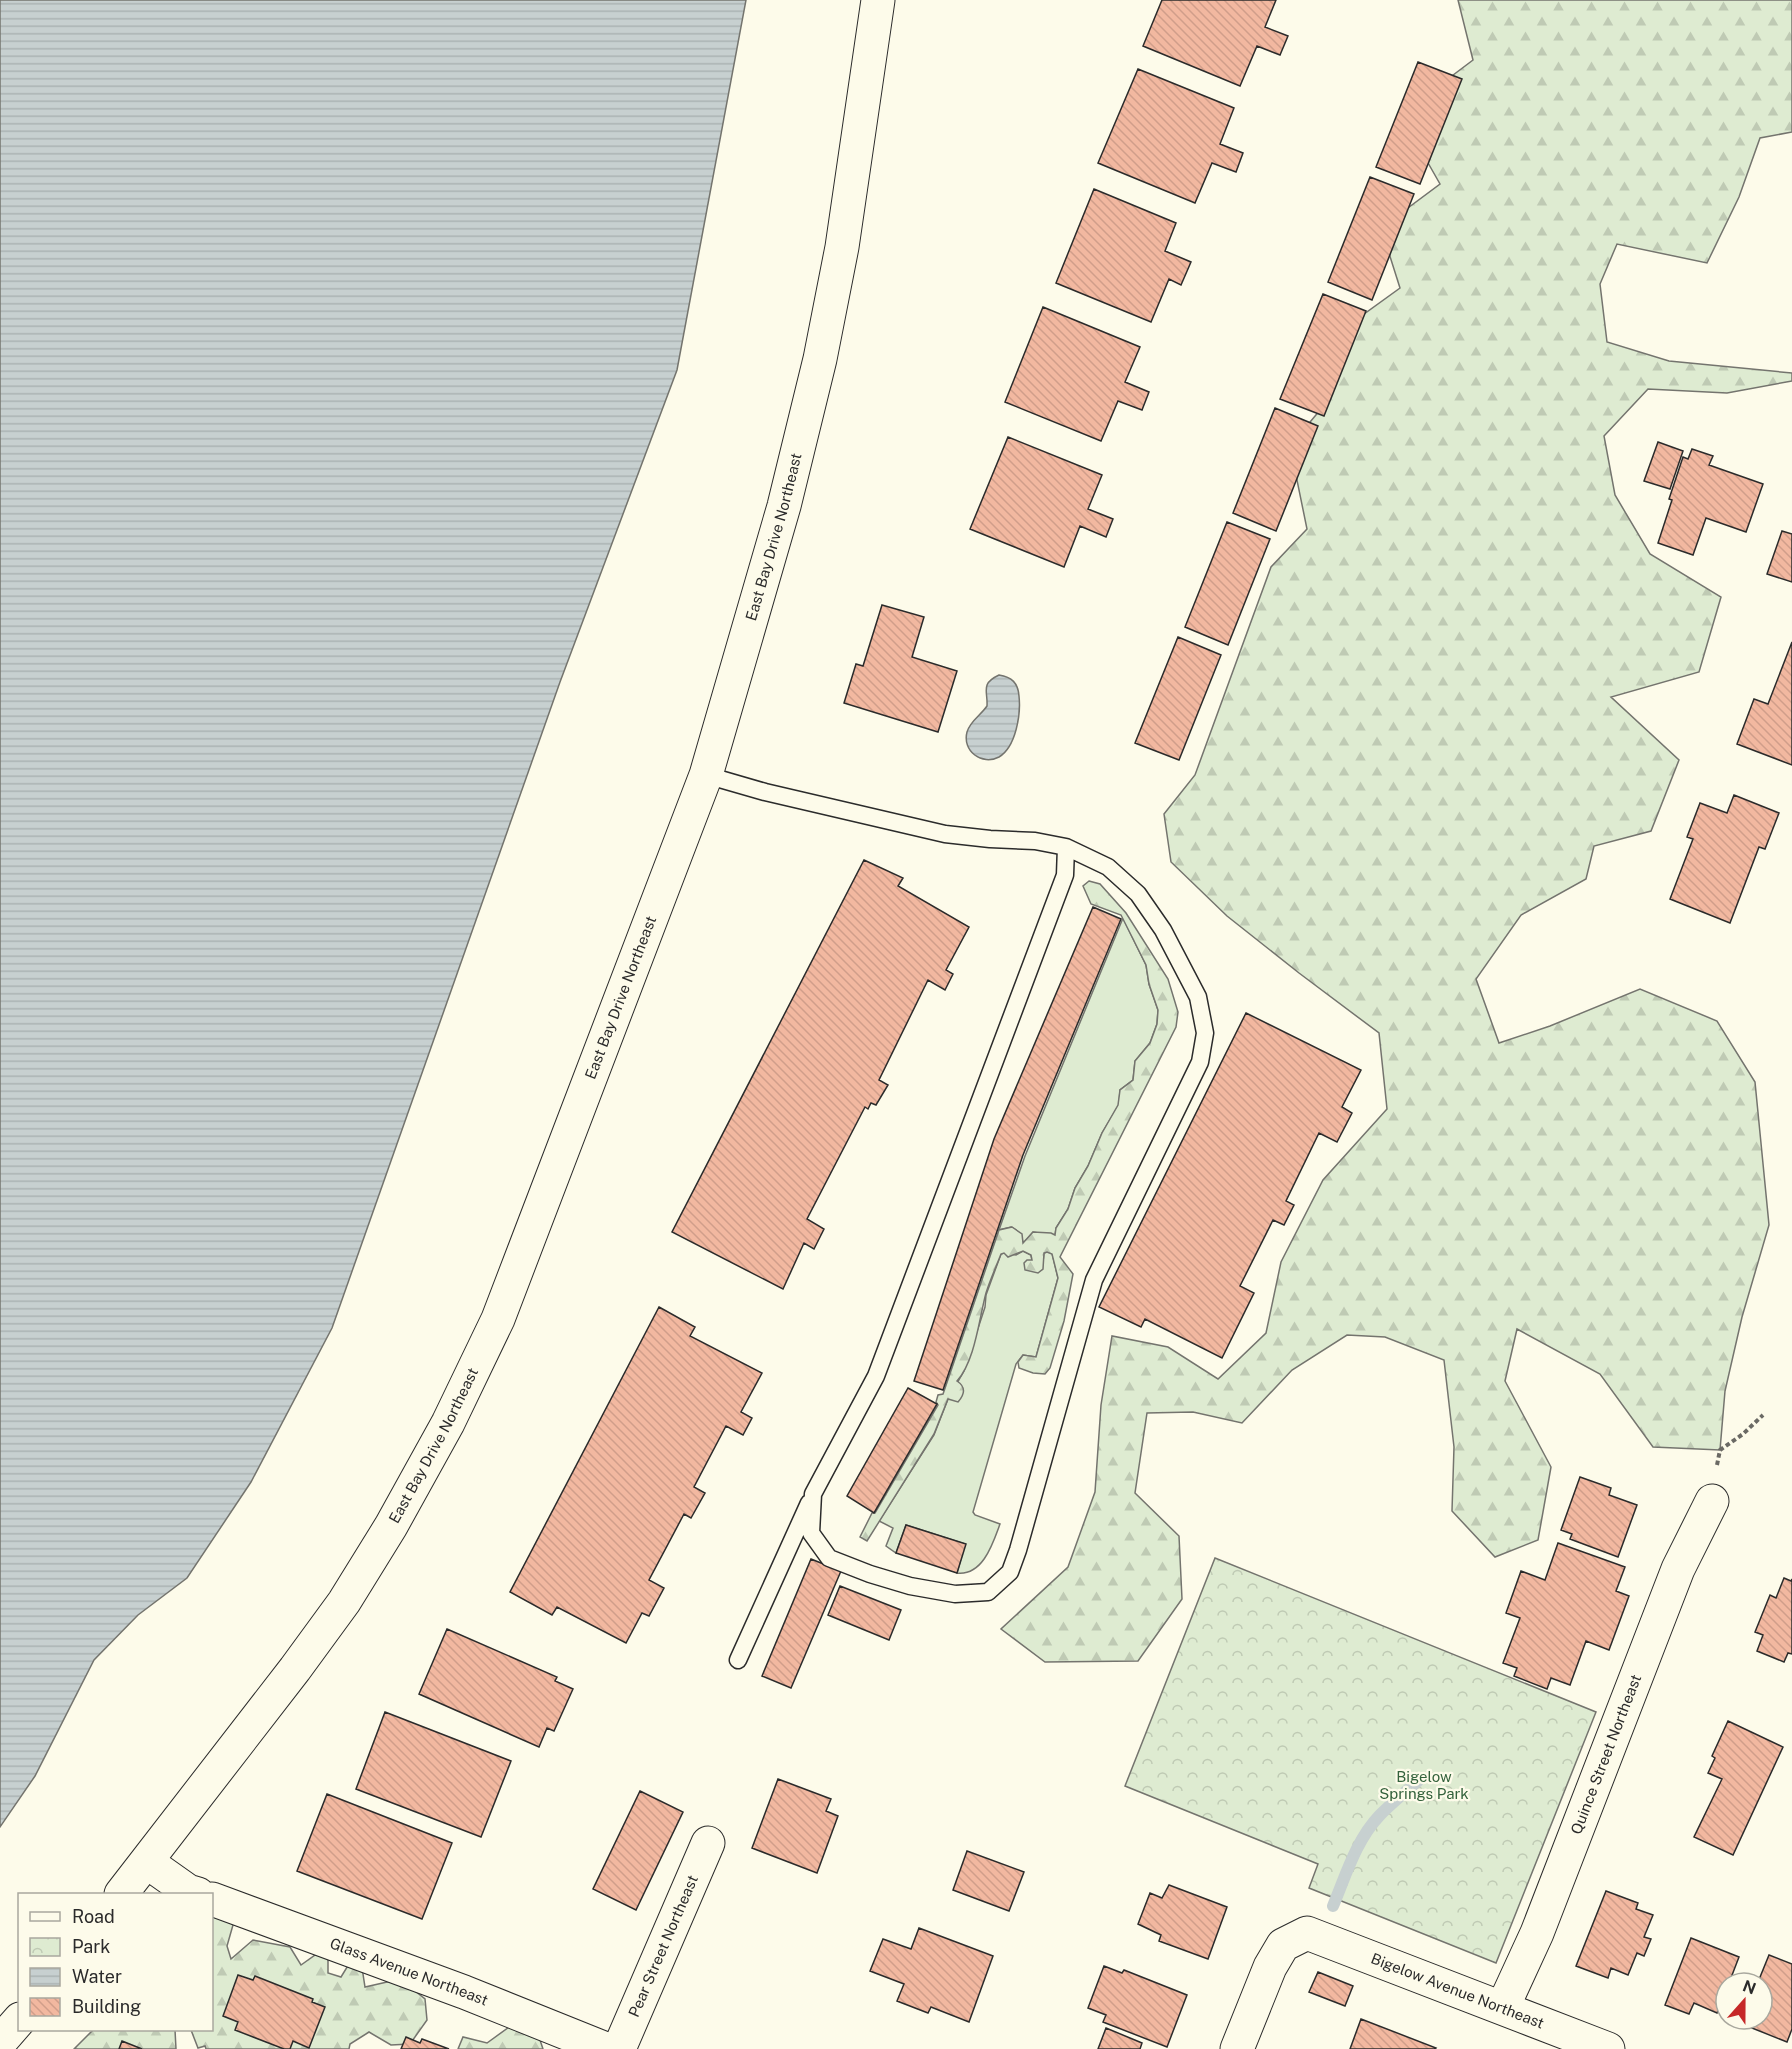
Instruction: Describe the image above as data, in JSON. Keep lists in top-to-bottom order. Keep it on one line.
{"streets":{"street":["East Bay Drive Northeast","Quince Street Northeast","Pear Street Northeast","Glass Avenue Northeast","Bigelow Avenue Northeast"]},"crossings":[["Quince Street Northeast","Bigelow Avenue Northeast"]],"parks":["Bigelow Springs Park"],"legend":["Road","Park","Water","Building"],"north":"top"}
